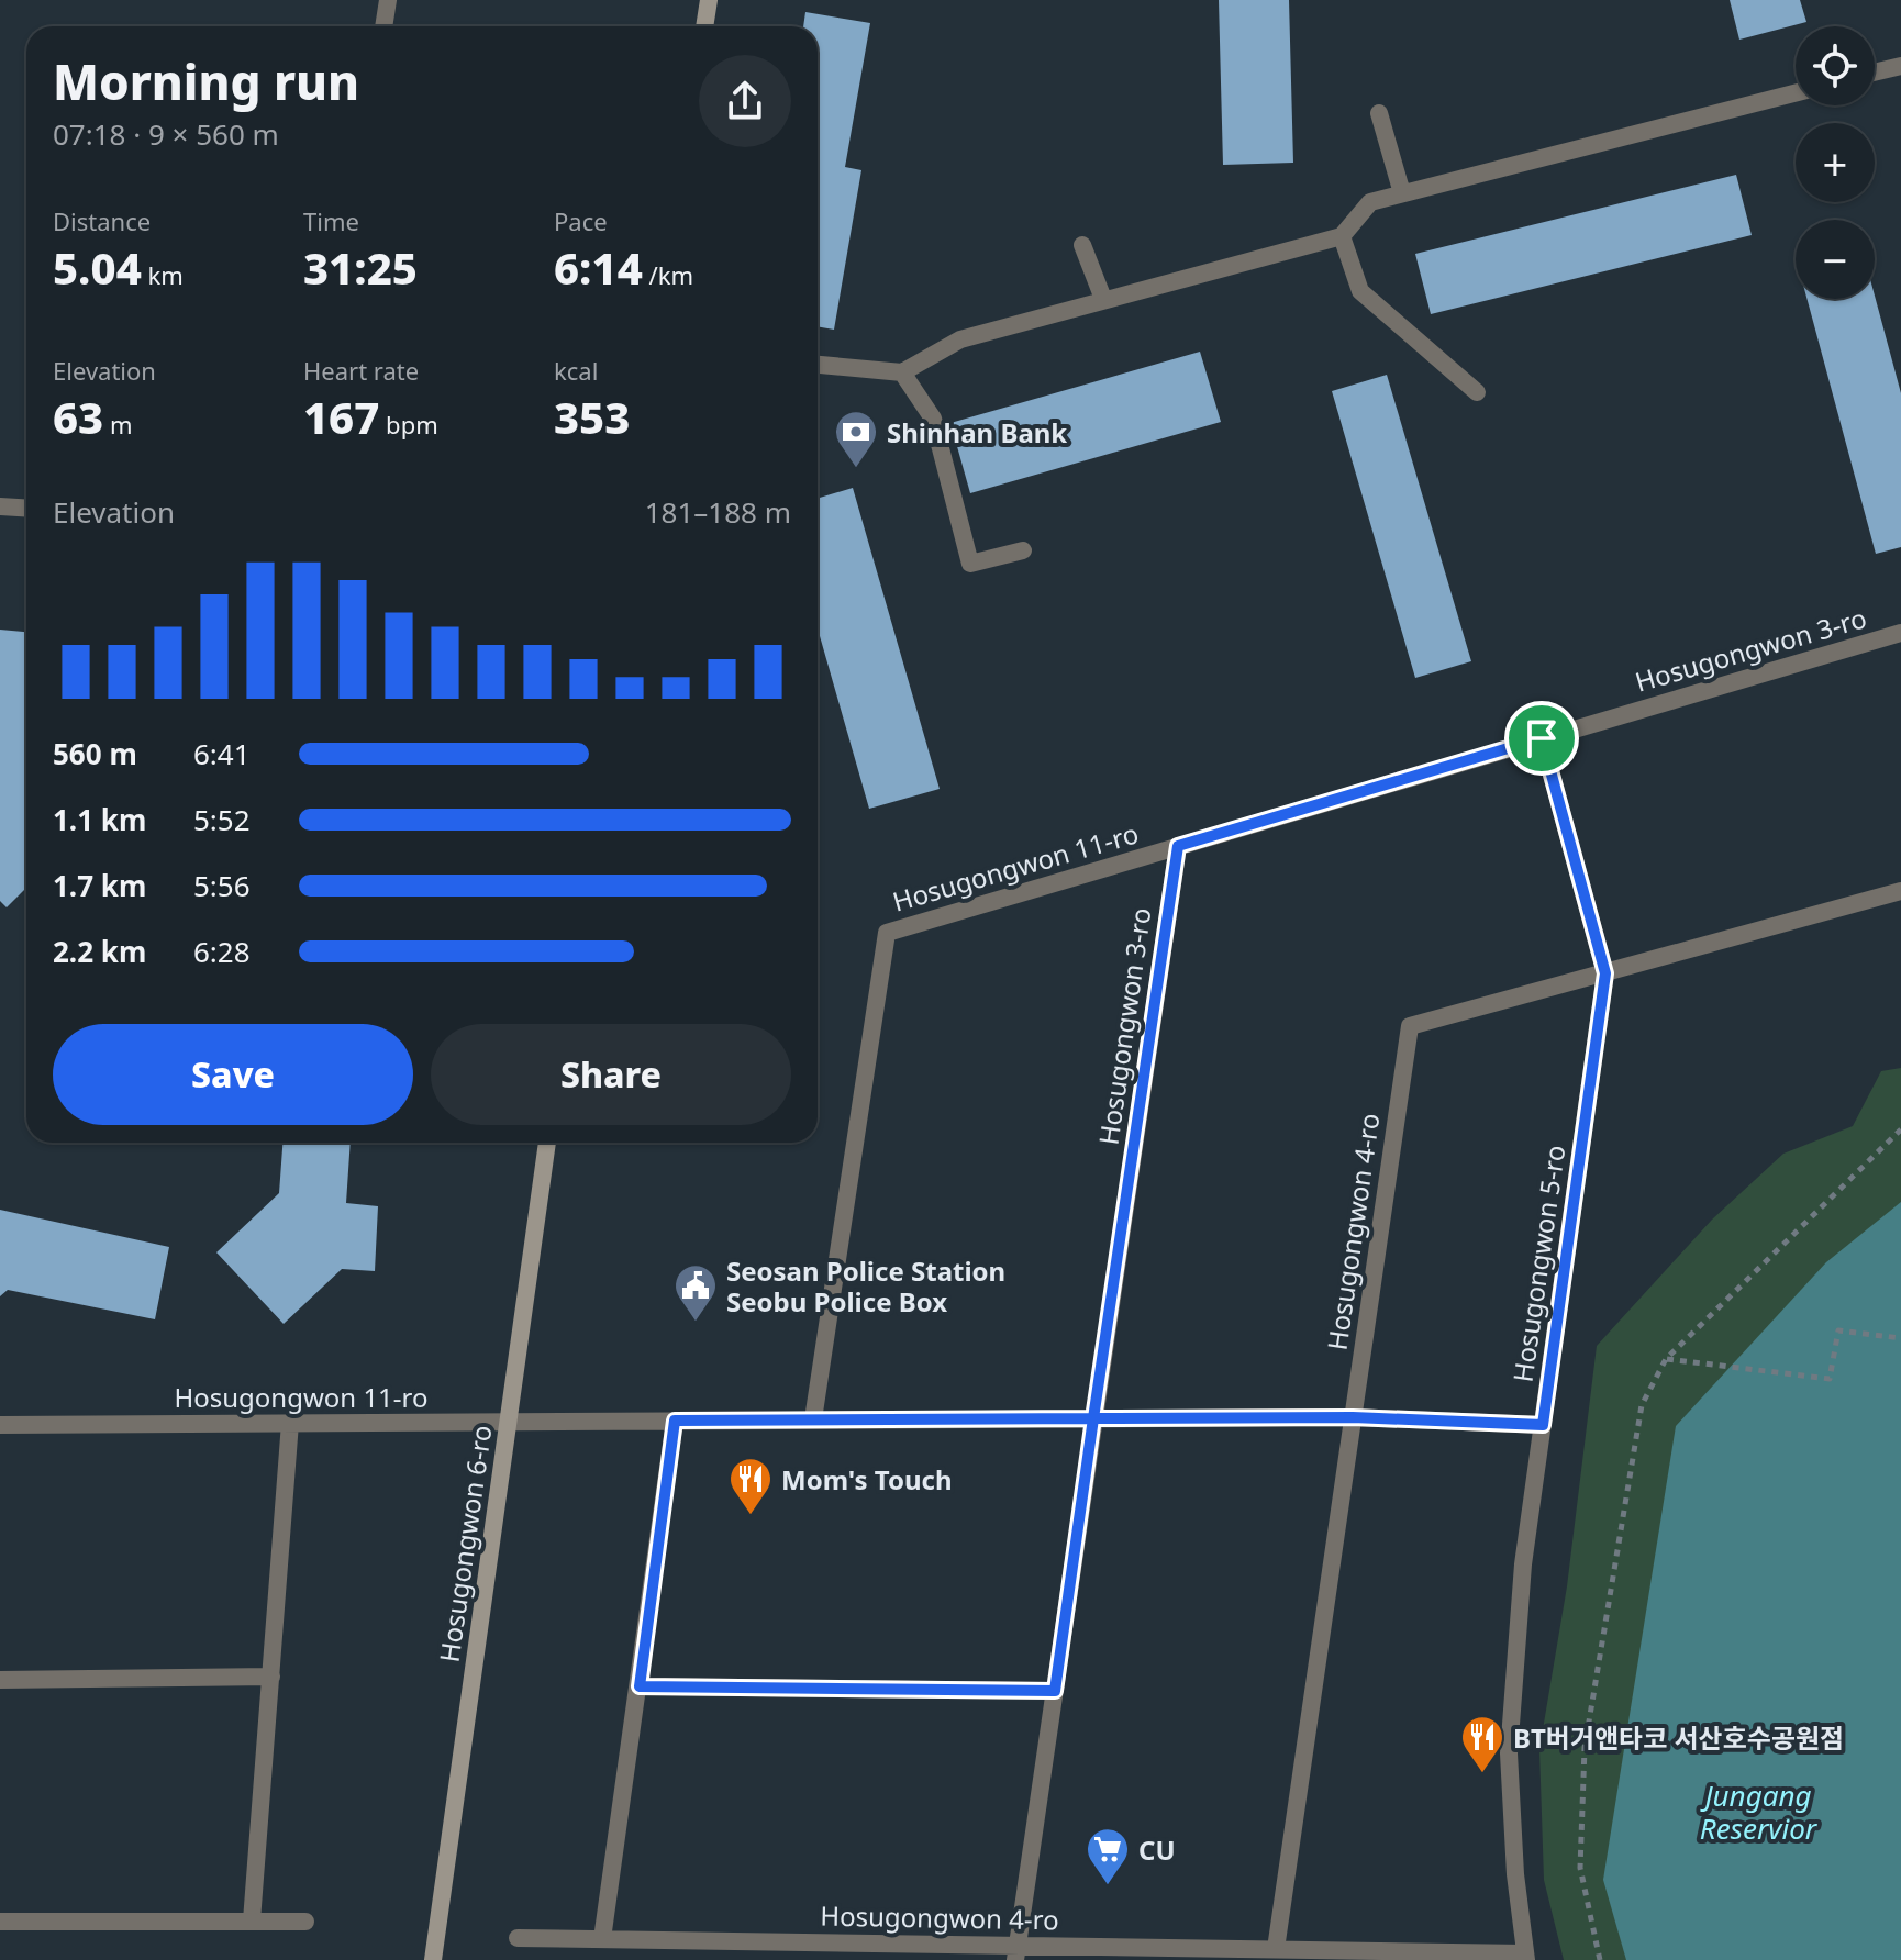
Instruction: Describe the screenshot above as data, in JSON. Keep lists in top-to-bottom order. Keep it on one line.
{"streets":{"street":["Hosugongwon 3-ro","Hosugongwon 11-ro","Hosugongwon 4-ro","Hosugongwon 5-ro","Hosugongwon 6-ro"]},"crossings":[["Hosugongwon 3-ro","Hosugongwon 11-ro"],["Hosugongwon 3-ro","Hosugongwon 4-ro"],["Hosugongwon 3-ro","Hosugongwon 5-ro"],["Hosugongwon 11-ro","Hosugongwon 4-ro"],["Hosugongwon 11-ro","Hosugongwon 5-ro"],["Hosugongwon 11-ro","Hosugongwon 6-ro"],["Hosugongwon 4-ro","Hosugongwon 5-ro"]],"water":["Jungang Reservior"],"places":{"bank":["Shinhan Bank"],"public building":["Seosan Police Station Seobu Police Box"],"restaurant":["Mom's Touch","BT버거앤타코 서산호수공원점"],"supermarket":["CU"]},"page":{"map_buttons":["+","−"],"heading":["Morning run","07:18 · 9 × 560 m"],"stats":[["Distance","5.04 km"],["Time","31:25"],["Pace","6:14 /km"],["Elevation","63 m"],["Heart rate","167 bpm"],["kcal","353"]],"chart":["Elevation","181–188 m"],"list":[{"name":"560 m","note":"6:41"},{"name":"1.1 km","note":"5:52"},{"name":"1.7 km","note":"5:56"},{"name":"2.2 km","note":"6:28"}],"buttons":["Save","Share"]}}
